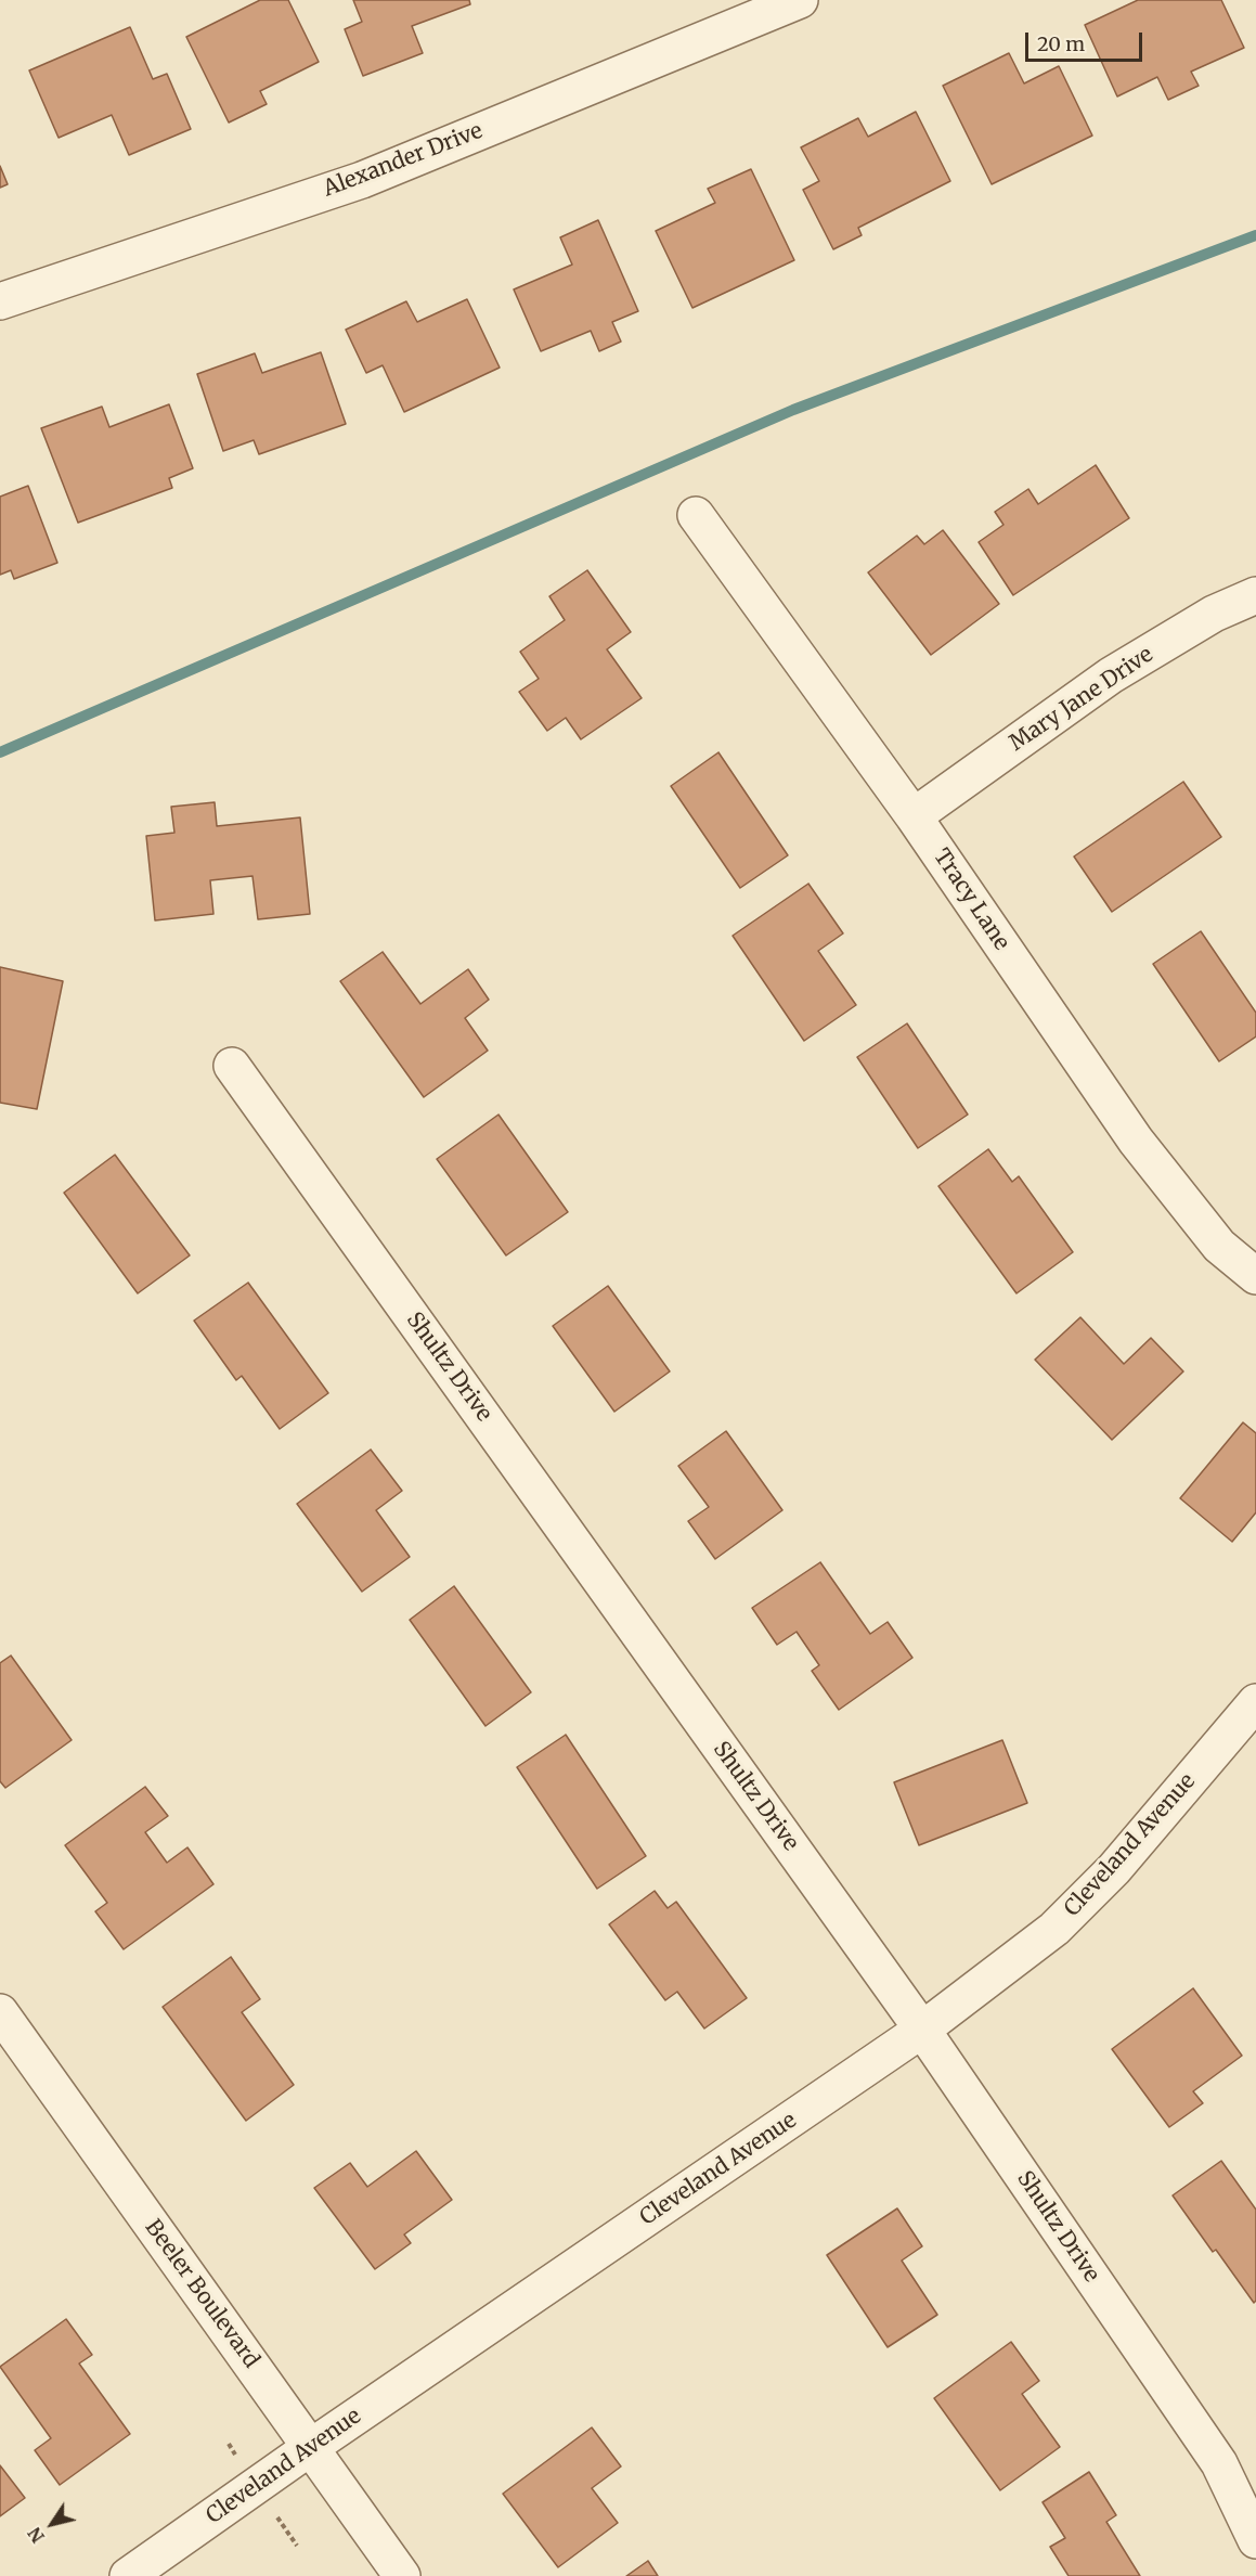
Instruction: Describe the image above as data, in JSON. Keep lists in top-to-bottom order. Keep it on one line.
{"streets":{"street":["Alexander Drive","Mary Jane Drive","Tracy Lane","Shultz Drive","Cleveland Avenue","Beeler Boulevard"]},"crossings":[["Mary Jane Drive","Tracy Lane"],["Shultz Drive","Cleveland Avenue"],["Cleveland Avenue","Beeler Boulevard"]],"scale_bar":"20 m","north":"bottom left"}
